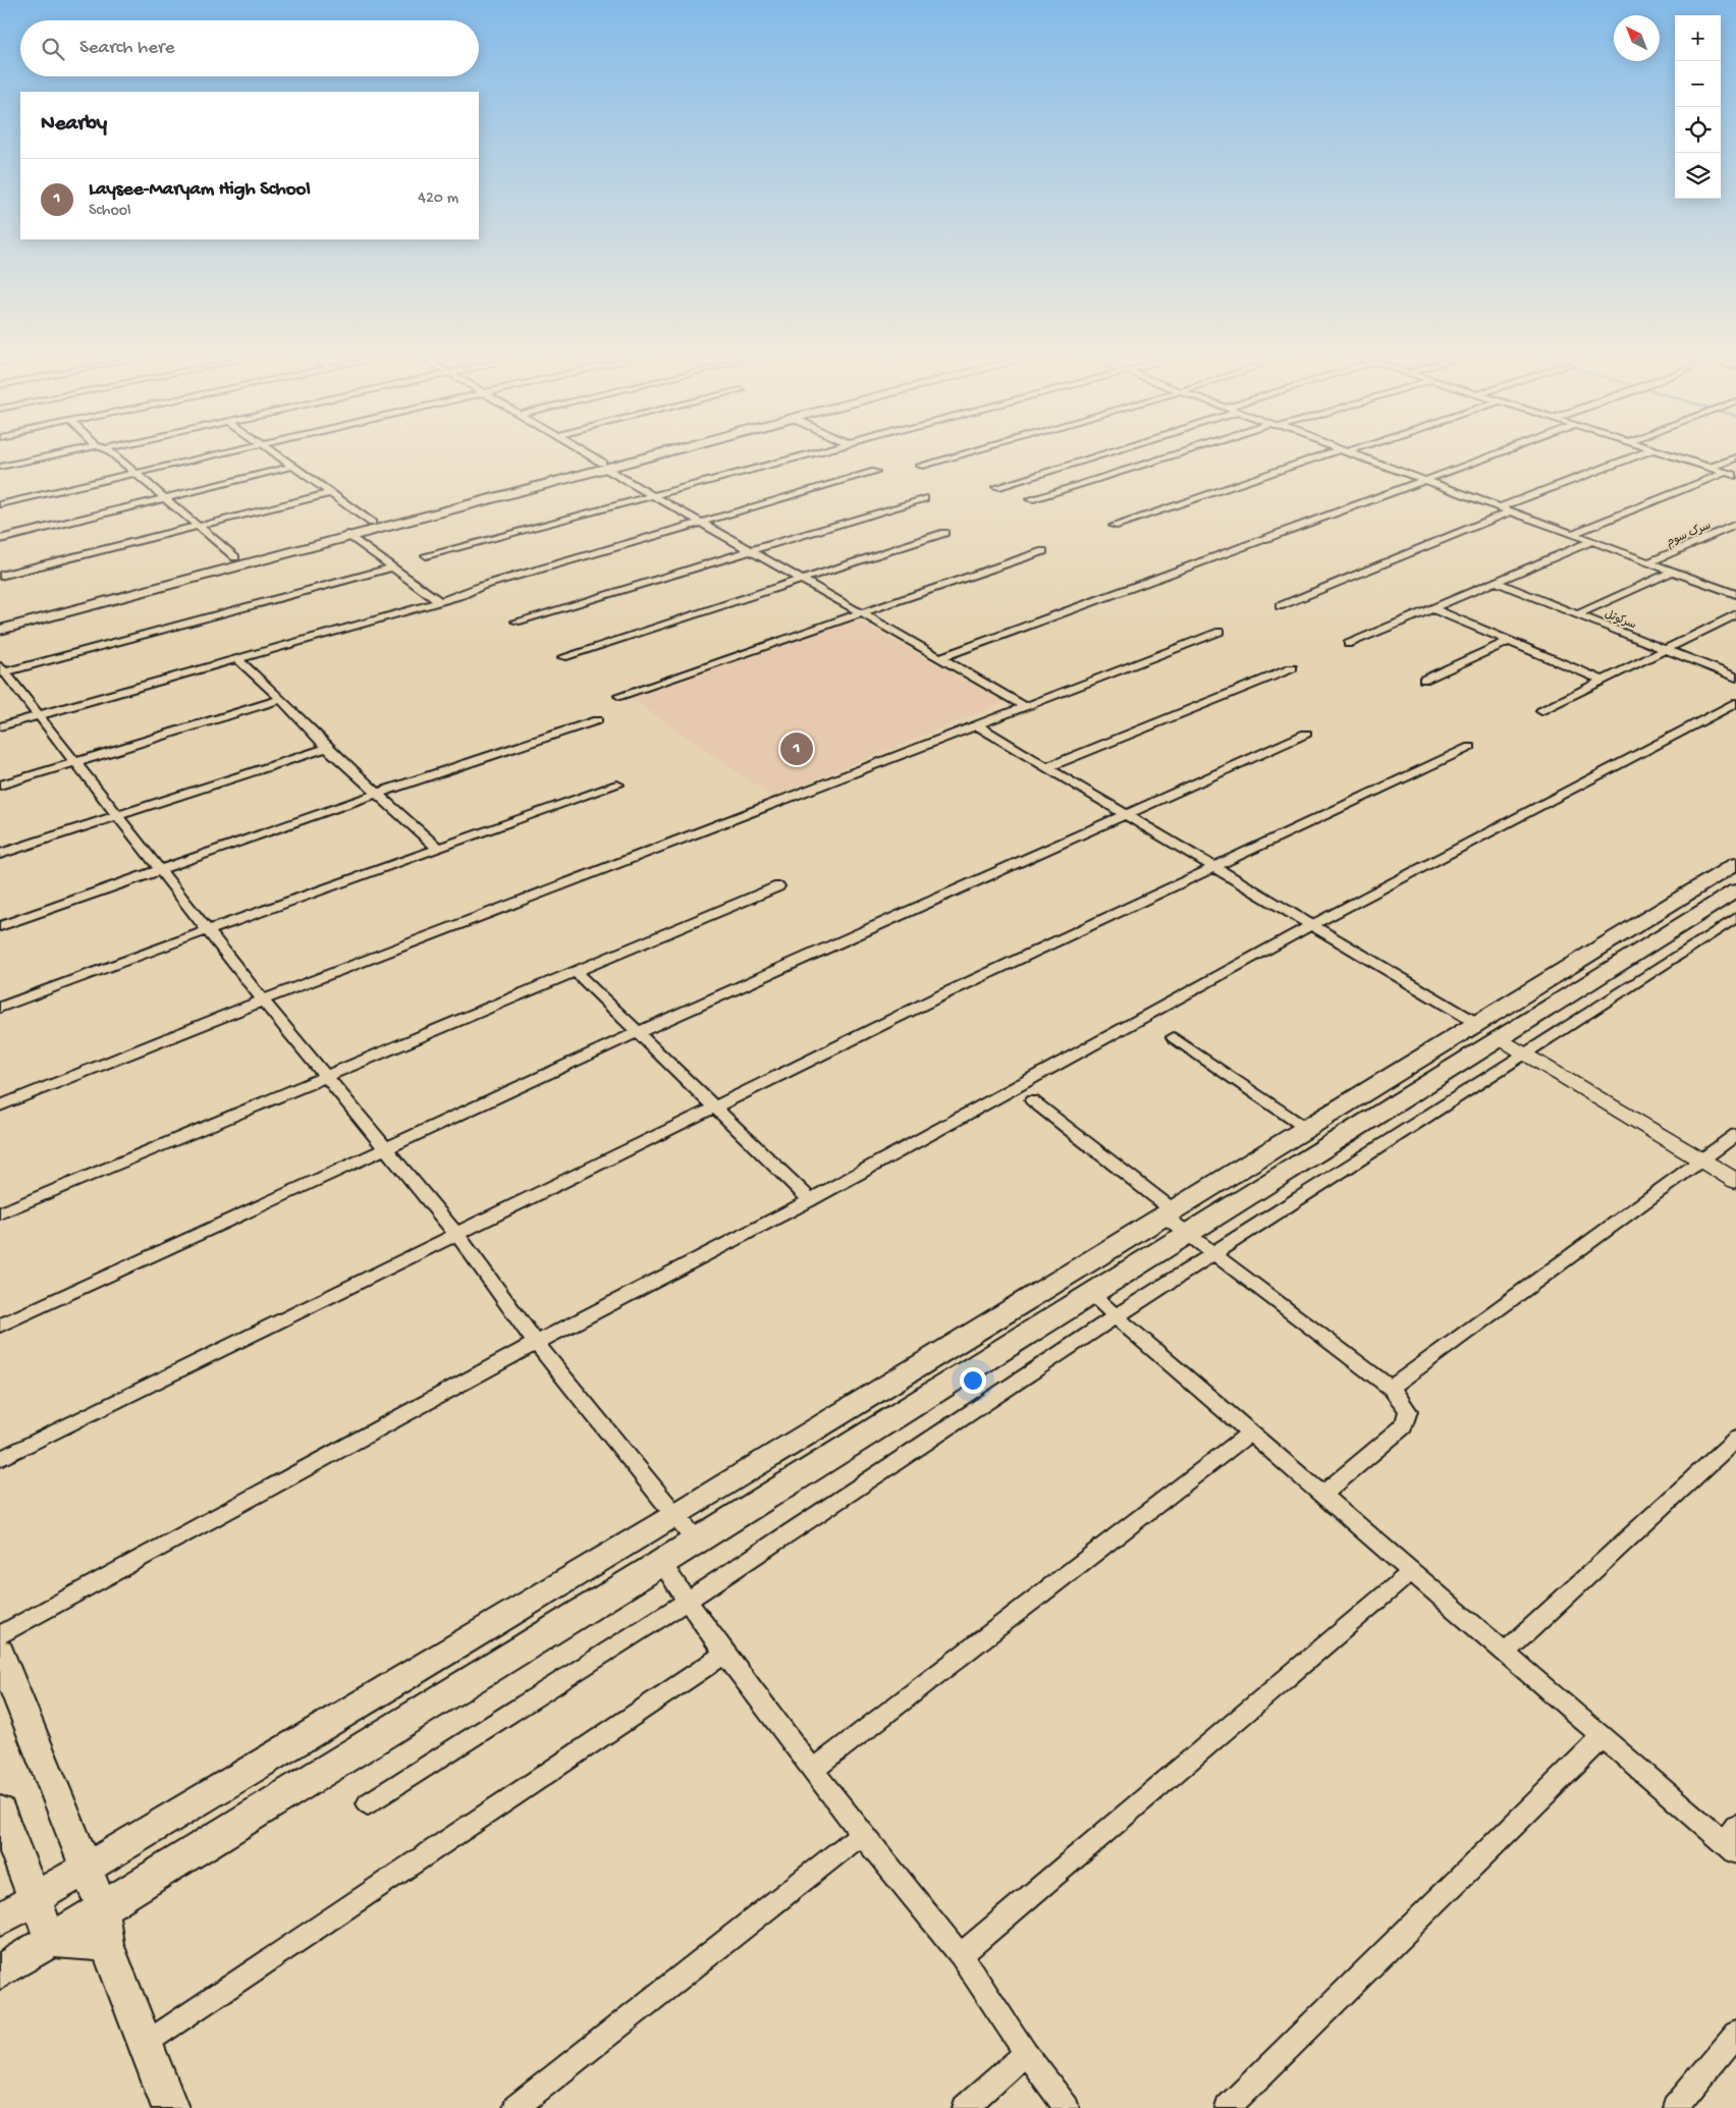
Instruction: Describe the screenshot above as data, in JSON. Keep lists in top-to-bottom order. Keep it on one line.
{"streets":{"street":["سرک سوم","سرکوتل"]},"north":"top left","page":{"map_buttons":["+","−"],"search":"Search here","heading":"Nearby","list":[{"mark":"1","name":"Laysee-Maryam High School","note":"School","value":"420 m"}],"pins":"1"}}
